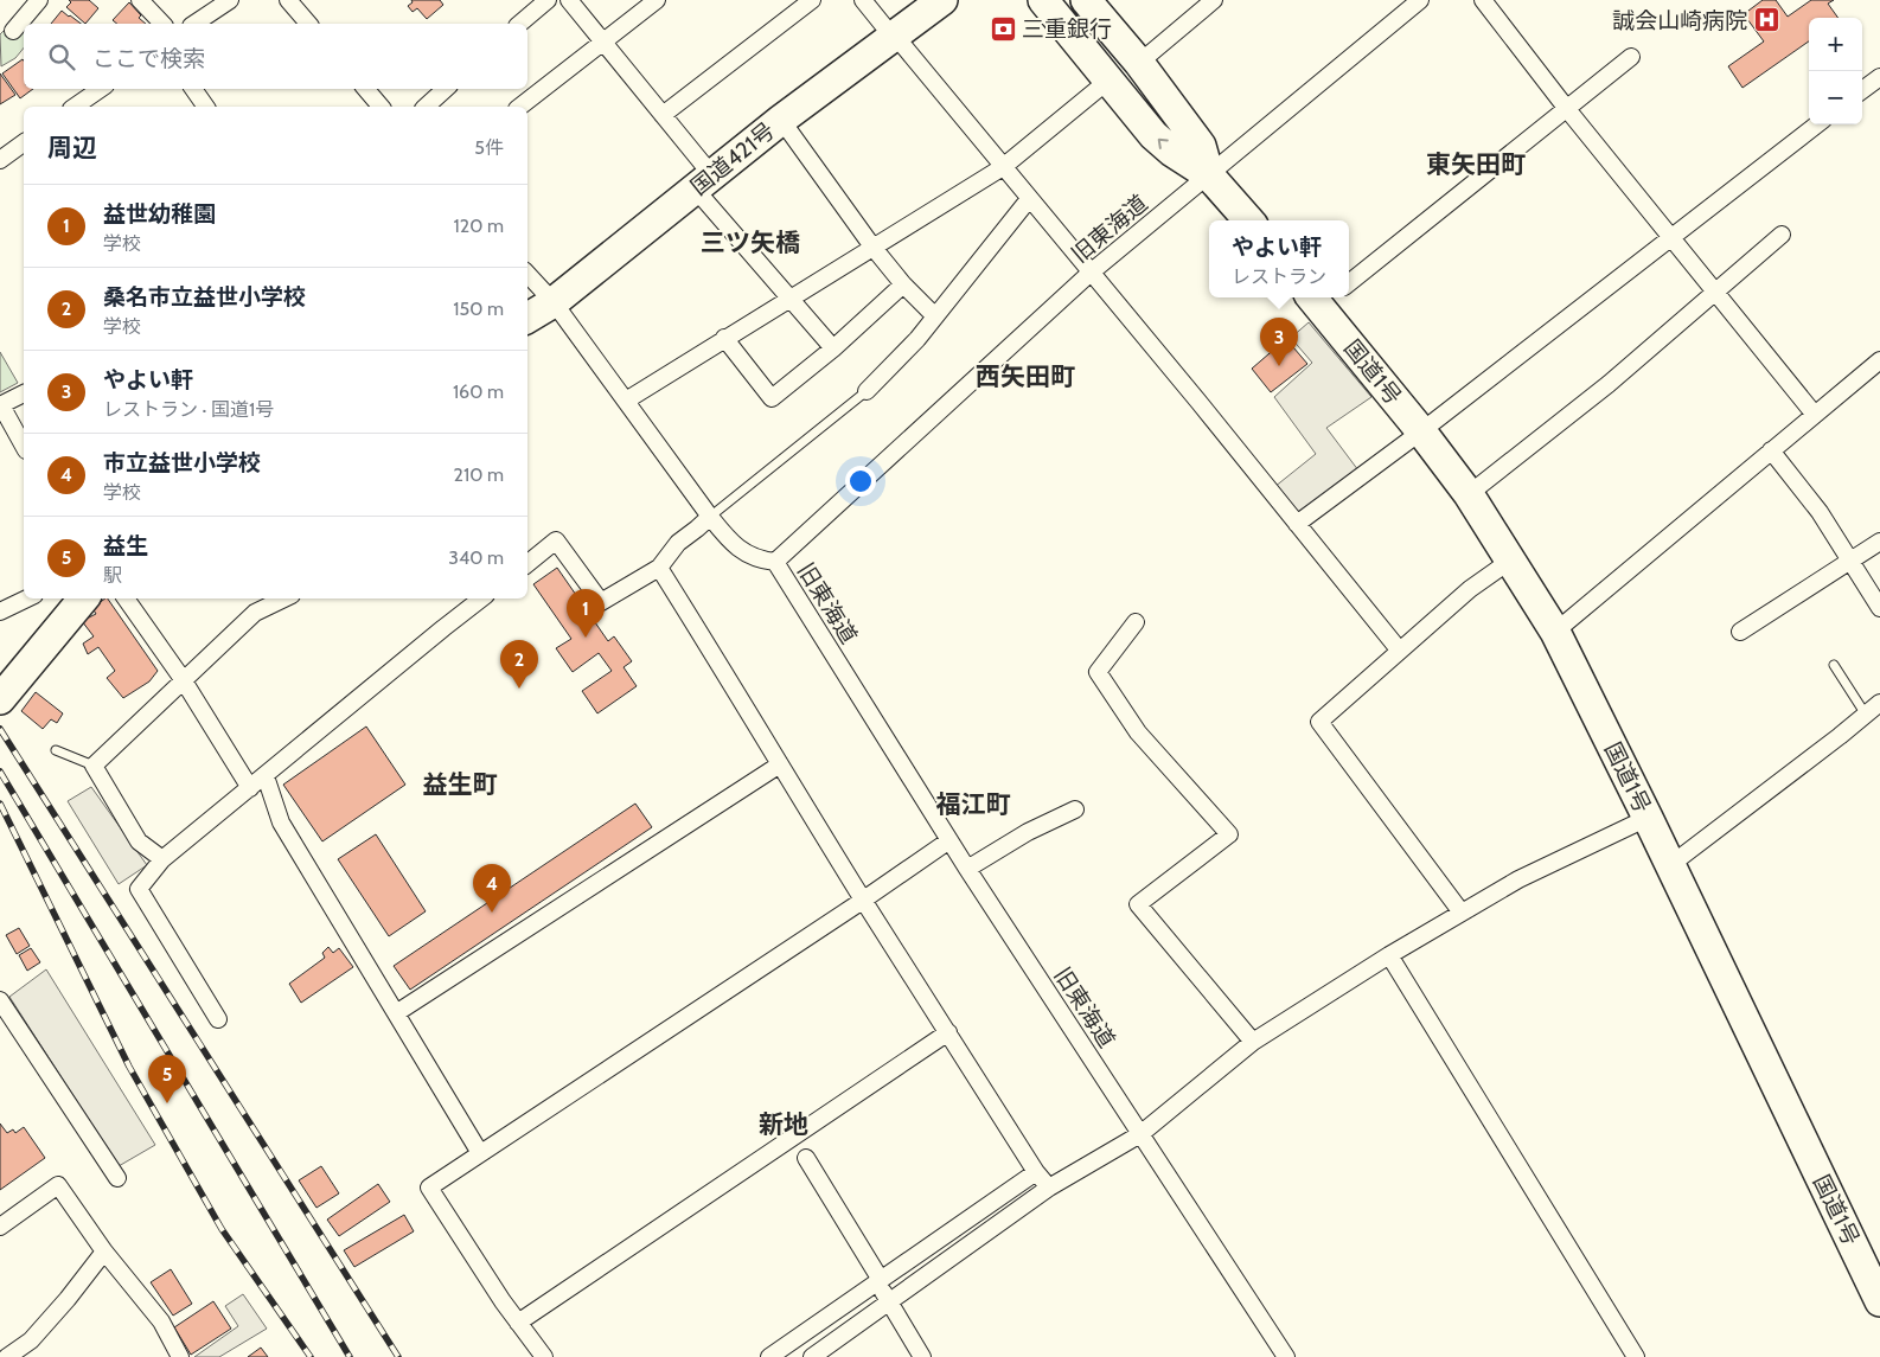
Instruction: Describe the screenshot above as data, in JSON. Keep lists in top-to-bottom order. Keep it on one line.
{"streets":{"highway":["国道421号","国道1号"],"street":["旧東海道"]},"districts":["東矢田町","三ツ矢橋","西矢田町","益生町","福江町","新地"],"places":{"hospital":["誠会山崎病院"],"bank":["三重銀行"]},"page":{"map_buttons":["+","−"],"search":"ここで検索","heading":["周辺","5件"],"list":[{"mark":"1","name":"益世幼稚園","note":"学校","value":"120 m"},{"mark":"2","name":"桑名市立益世小学校","note":"学校","value":"150 m"},{"mark":"3","name":"やよい軒","note":"レストラン · 国道1号","value":"160 m"},{"mark":"4","name":"市立益世小学校","note":"学校","value":"210 m"},{"mark":"5","name":"益生","note":"駅","value":"340 m"}],"popup":["やよい軒","レストラン"],"pins":["3","1","2","4","5"]}}
